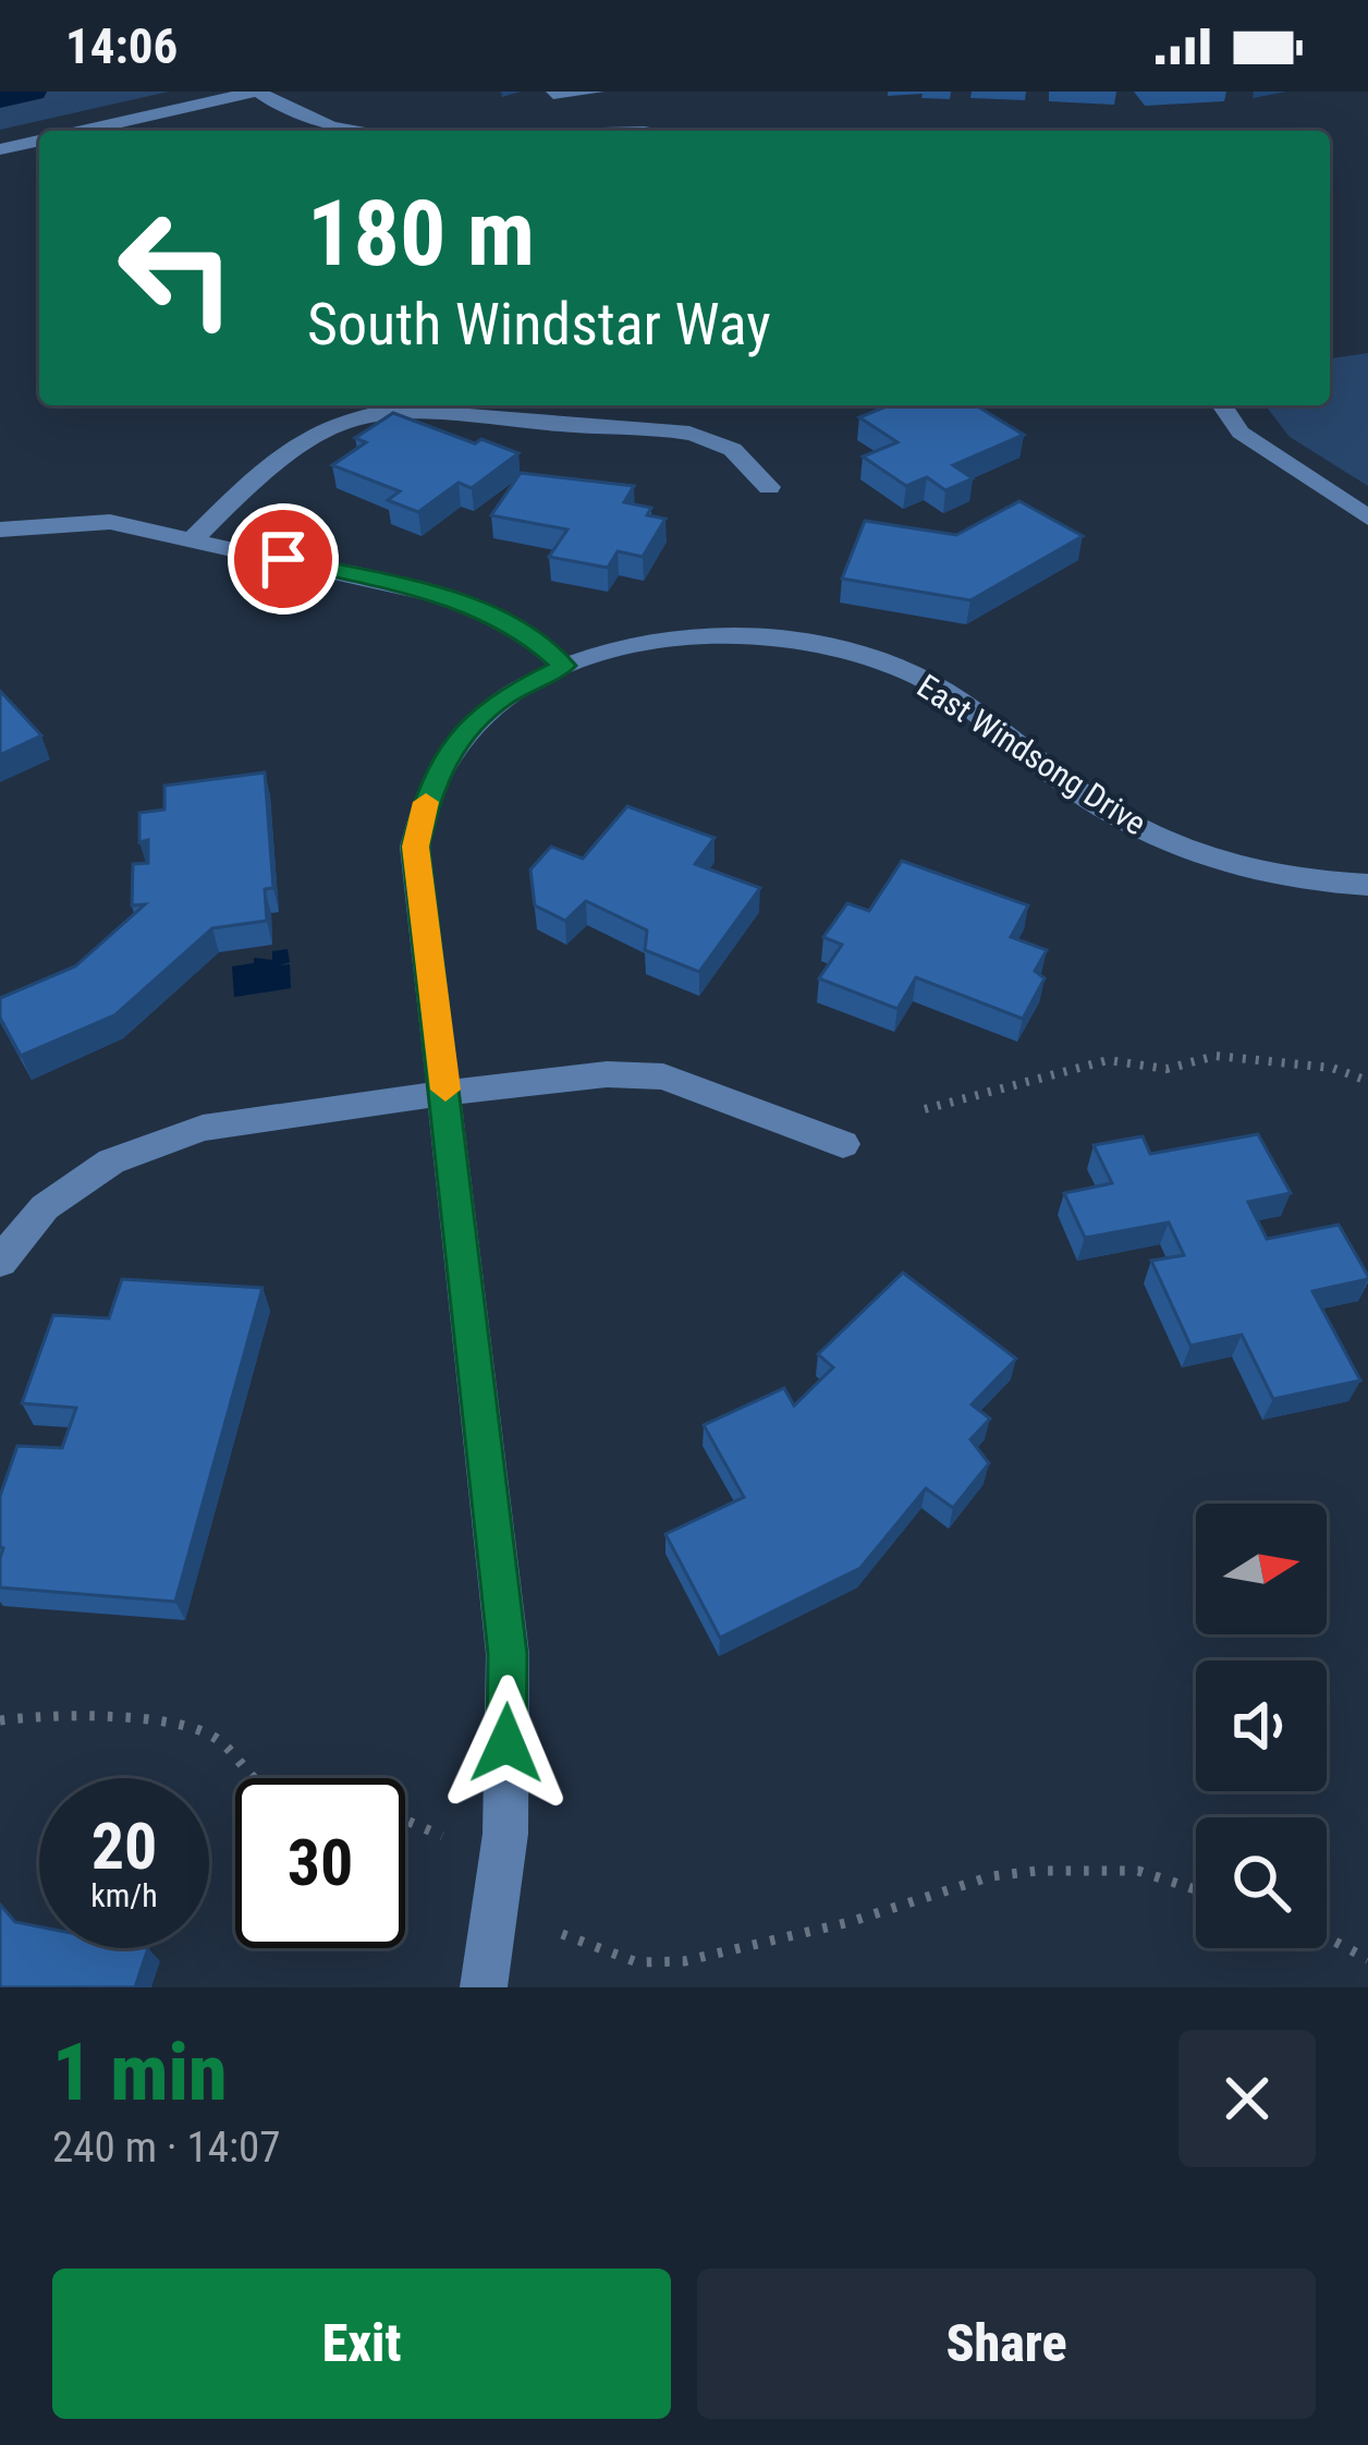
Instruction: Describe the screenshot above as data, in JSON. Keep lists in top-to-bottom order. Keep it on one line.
{"streets":{"street":["East Windsong Drive"]},"north":"right","page":{"status":"14:06","turn":["180 m","South Windstar Way"],"speed":"20 km/h","limit":"30","heading":["1 min","240 m · 14:07"],"buttons":["Exit","Share"]}}
